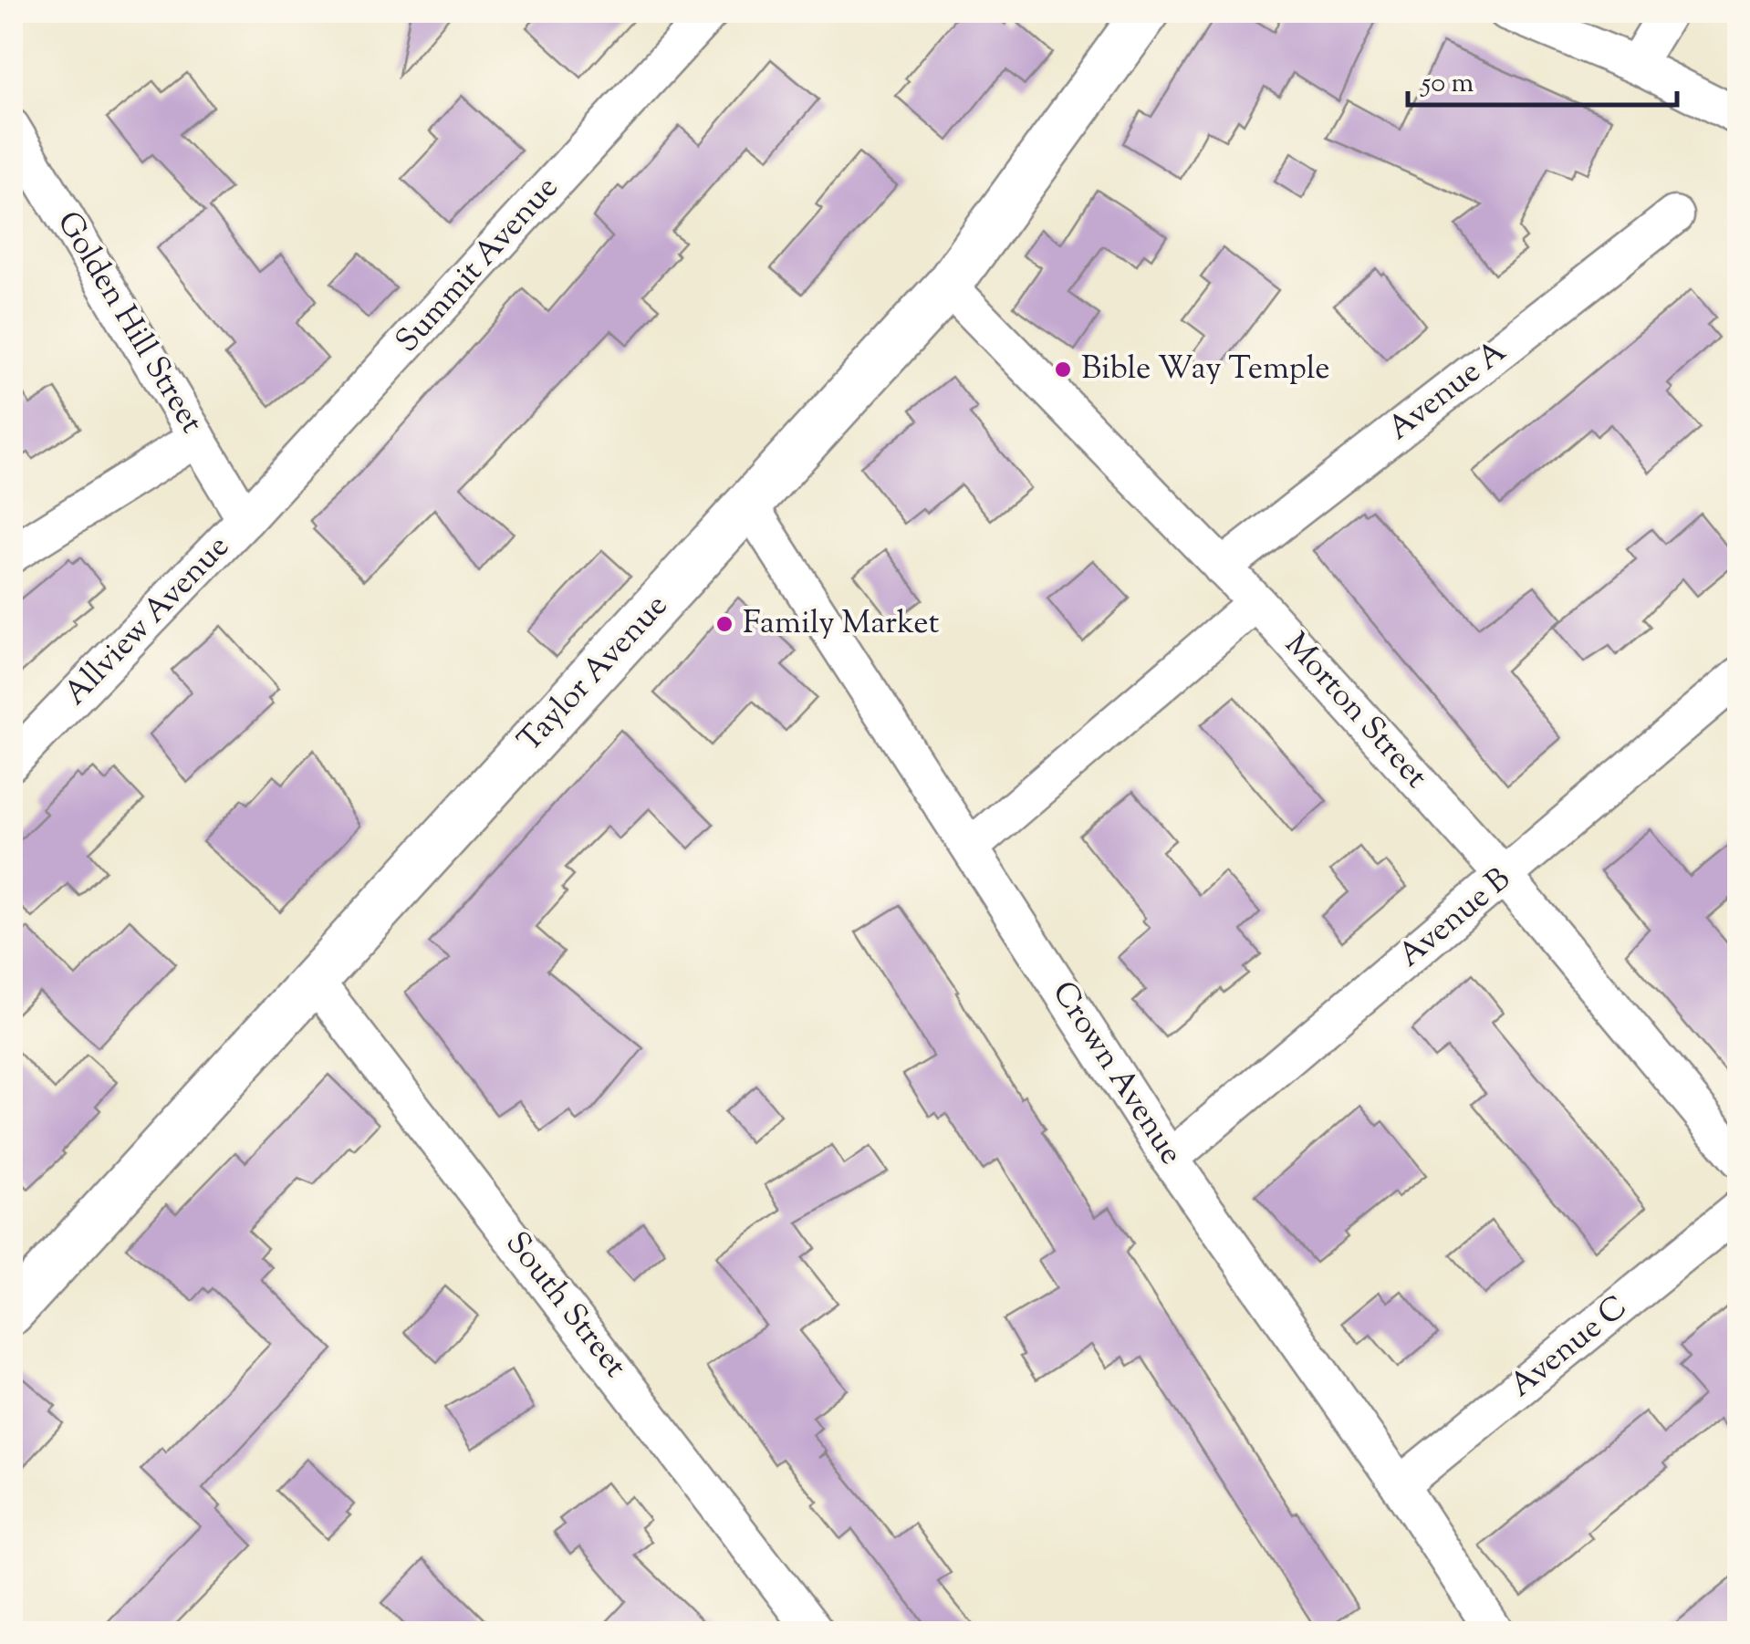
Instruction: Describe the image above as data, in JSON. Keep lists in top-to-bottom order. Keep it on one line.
{"streets":{"street":["Summit Avenue","Golden Hill Street","Avenue A","Allview Avenue","Taylor Avenue","Morton Street","Avenue B","Crown Avenue","South Street","Avenue C"]},"crossings":[["Summit Avenue","Golden Hill Street"],["Summit Avenue","Allview Avenue"],["Golden Hill Street","Allview Avenue"],["Avenue A","Morton Street"],["Taylor Avenue","Morton Street"],["Taylor Avenue","Crown Avenue"],["Taylor Avenue","South Street"],["Morton Street","Avenue B"],["Avenue B","Crown Avenue"],["Crown Avenue","Avenue C"]],"places":["Bible Way Temple","Family Market"],"scale_bar":"50 m"}
